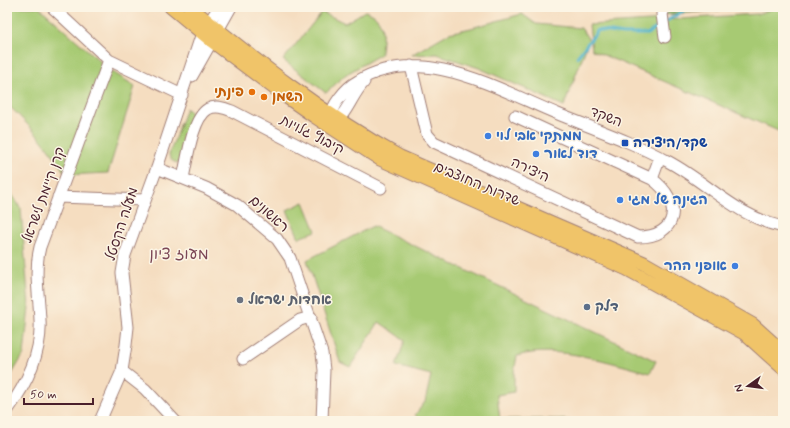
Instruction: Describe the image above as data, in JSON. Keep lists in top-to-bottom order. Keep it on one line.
{"streets":{"main road":["שדרות החוצבים"],"street":["השקד","קיבוץ גלויות","היצירה","קרן קיימת לישראל","ראשונים","מעלה הקסטל"]},"crossings":[["השקד","היצירה"],["קיבוץ גלויות","ראשונים"],["שדרות החוצבים","מעלה הקסטל"],["ראשונים","מעלה הקסטל"]],"districts":["מעוז ציון"],"places":{"other":["פינתי","השמן","ממתקי אבי לוי","דוד לאור","הגינה של מגי","אופני ההר","אחדות ישראל","דלק"],"transit":["שקד/היצירה"]},"scale_bar":"50 m","north":"left"}
